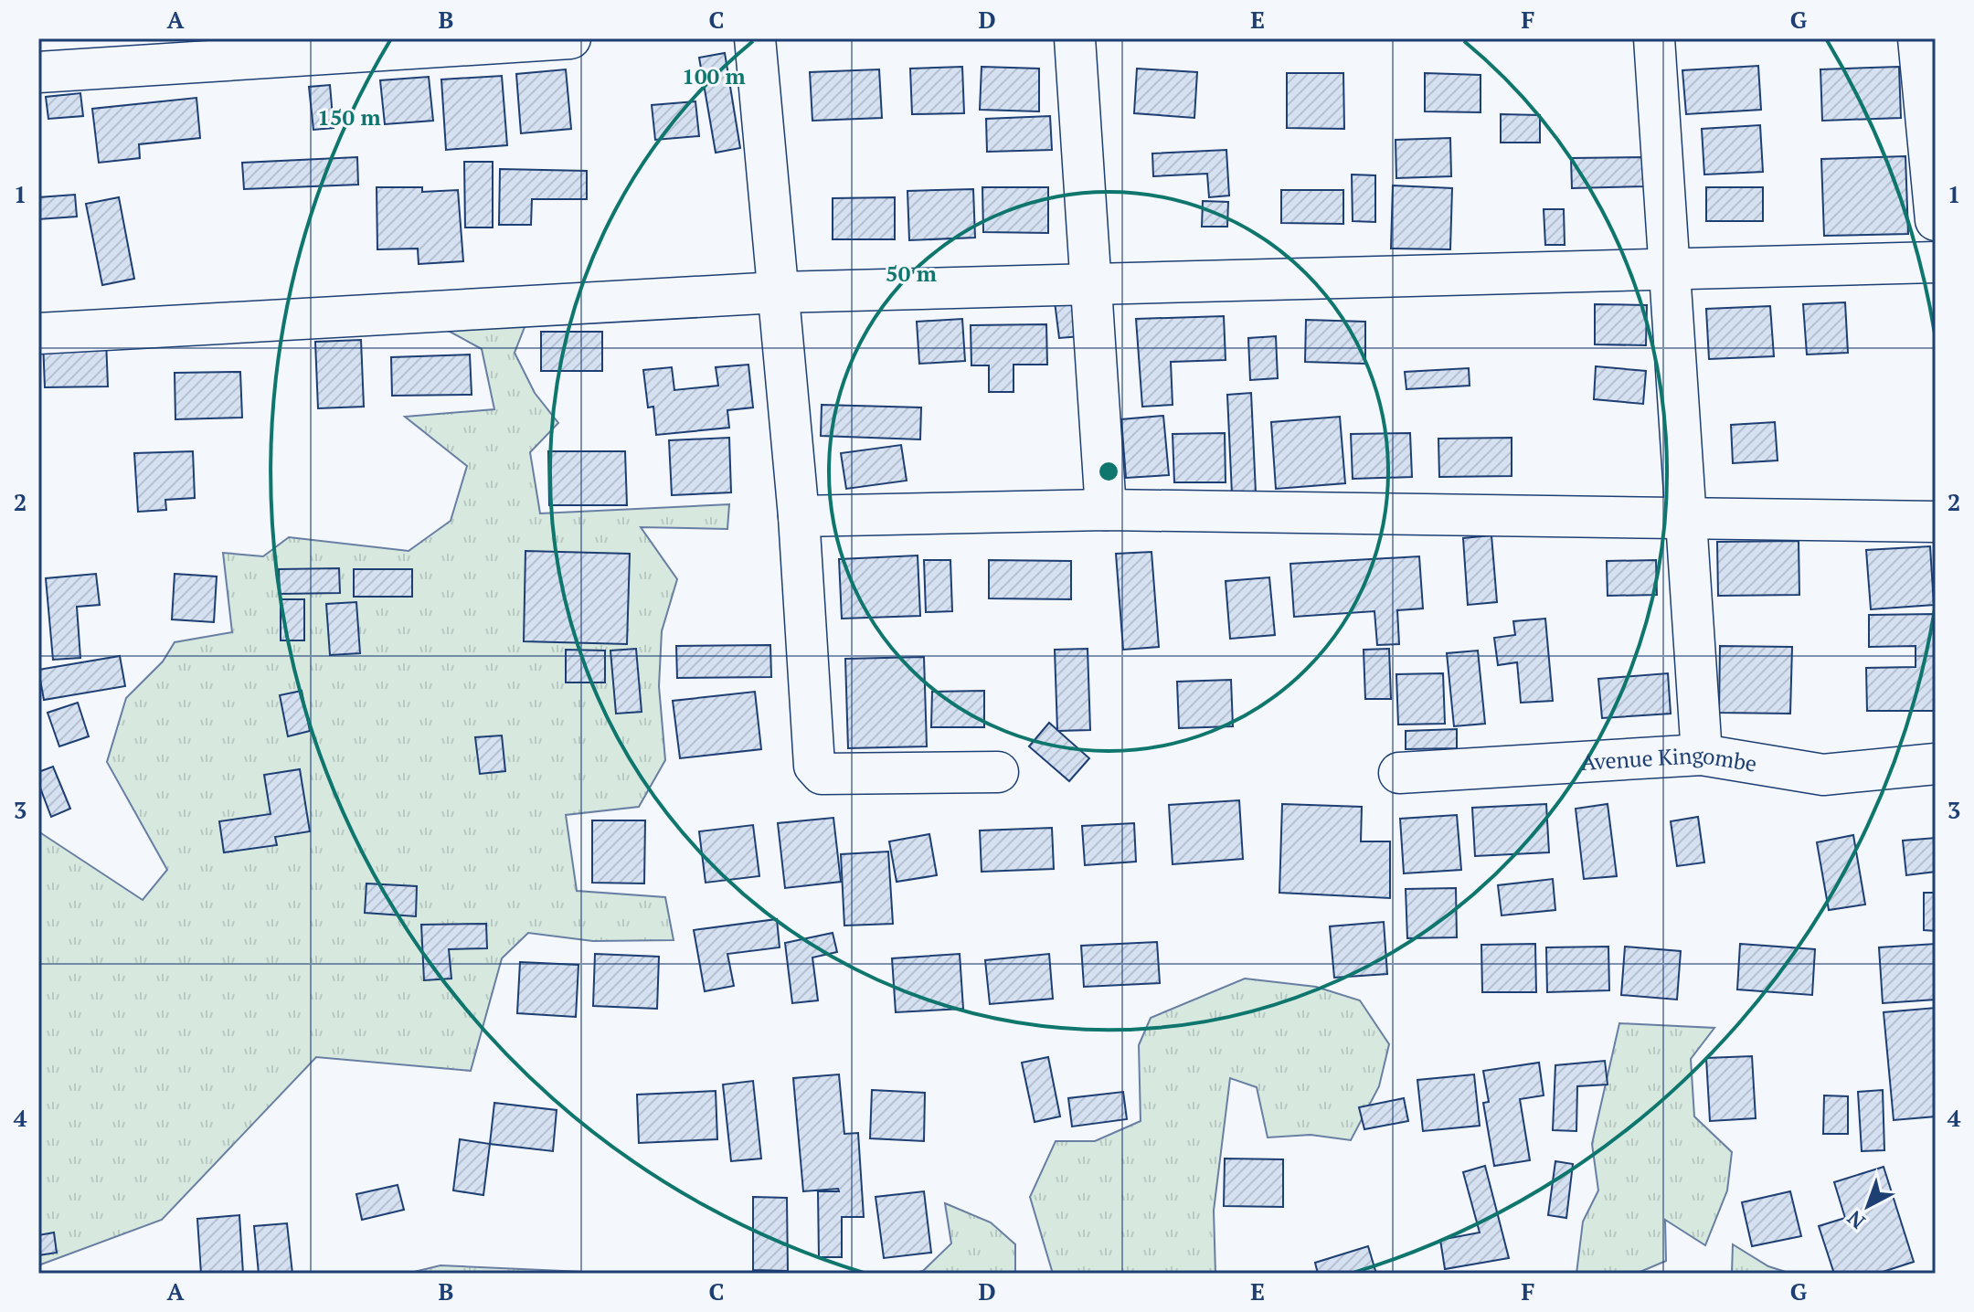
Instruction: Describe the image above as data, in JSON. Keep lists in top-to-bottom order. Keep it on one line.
{"streets":{"street":["Avenue Kingombe"]},"north":"bottom left","grid":{"columns":["A","B","C","D","E","F","G"],"rows":["1","2","3","4"]},"rings":["100 m","150 m","50 m"]}
